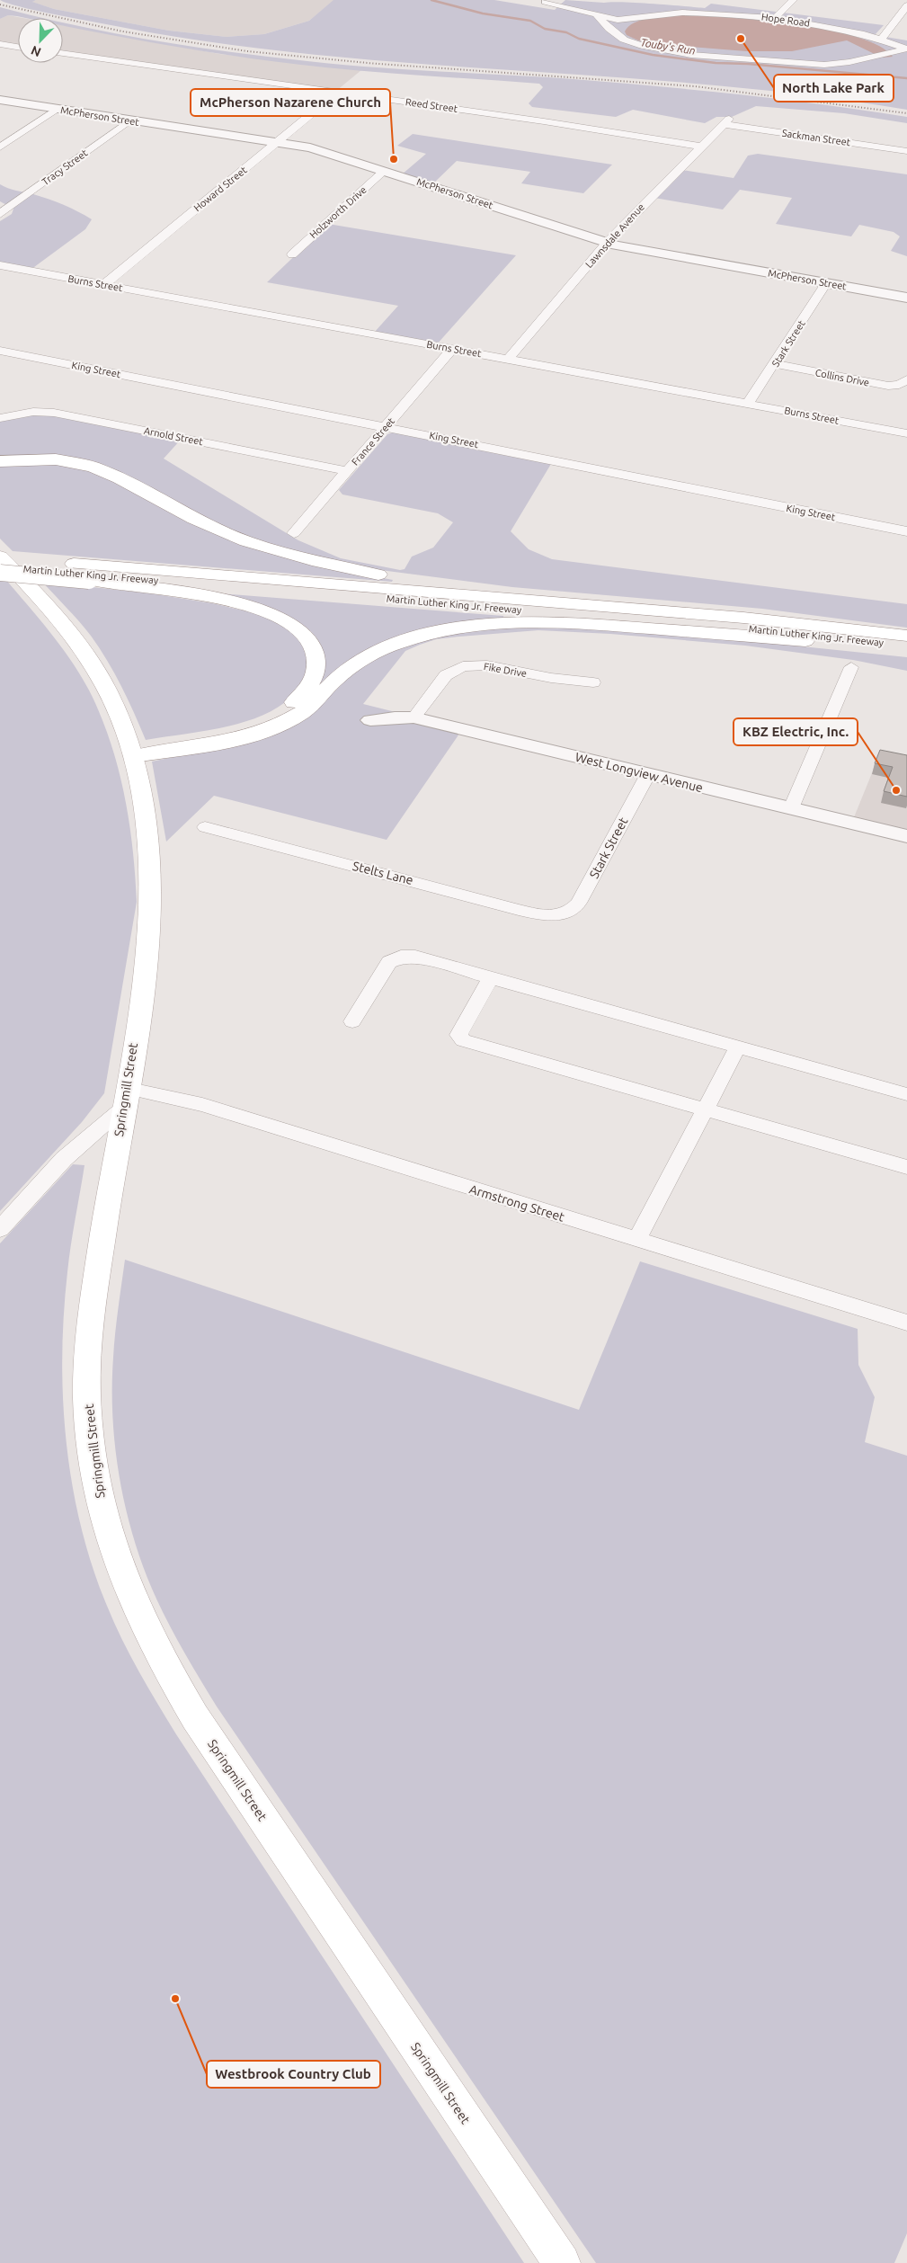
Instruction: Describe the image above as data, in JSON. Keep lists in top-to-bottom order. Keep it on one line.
{"streets":{"main road":["Martin Luther King Jr. Freeway","Springmill Street"],"street":["Hope Road","Reed Street","McPherson Street","Sackman Street","Tracy Street","Howard Street","Holzworth Drive","Lawnsdale Avenue","Burns Street","Stark Street","King Street","Collins Drive","Arnold Street","France Street","Fike Drive","West Longview Avenue","Stelts Lane","Armstrong Street"]},"crossings":[["Reed Street","Howard Street"],["Reed Street","Lawnsdale Avenue"],["McPherson Street","Tracy Street"],["McPherson Street","Howard Street"],["McPherson Street","Holzworth Drive"],["McPherson Street","Lawnsdale Avenue"],["McPherson Street","Stark Street"],["Sackman Street","Lawnsdale Avenue"],["Howard Street","Burns Street"],["Lawnsdale Avenue","Burns Street"],["Burns Street","Stark Street"],["Burns Street","France Street"],["Stark Street","Collins Drive"],["Stark Street","West Longview Avenue"],["Stark Street","Stelts Lane"],["King Street","France Street"],["Arnold Street","France Street"],["Martin Luther King Jr. Freeway","Springmill Street"],["Fike Drive","West Longview Avenue"],["Springmill Street","Armstrong Street"]],"water":["Touby's Run"],"places":["North Lake Park","McPherson Nazarene Church","KBZ Electric, Inc.","Westbrook Country Club"],"north":"bottom left"}
